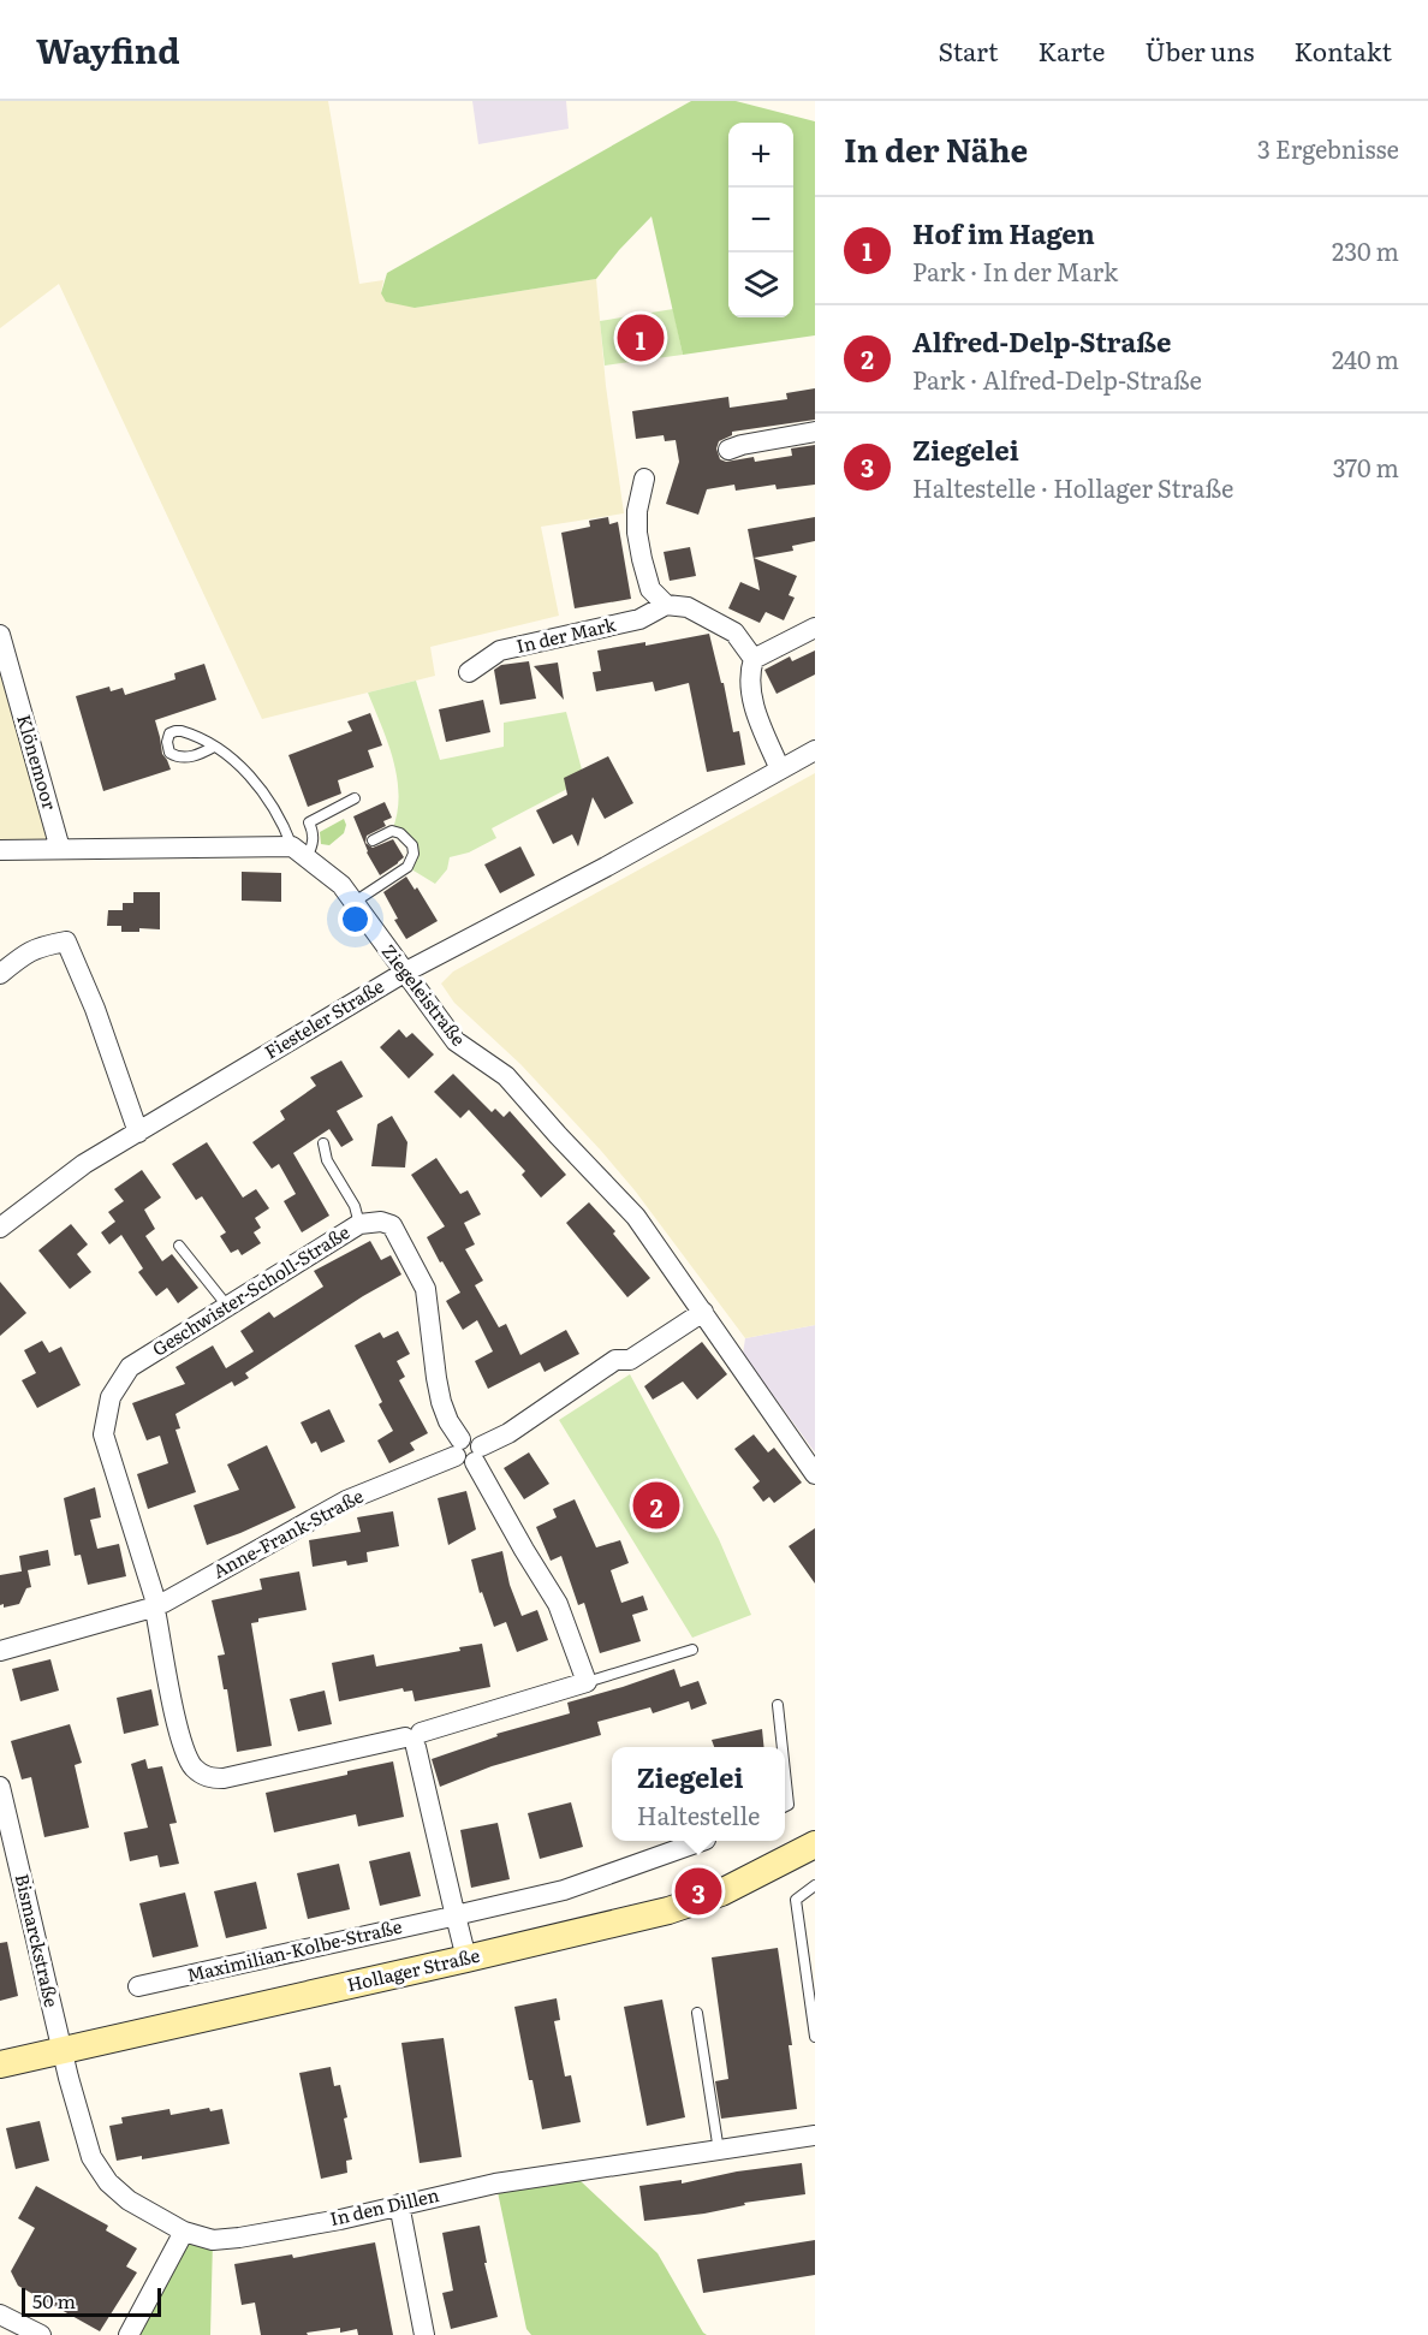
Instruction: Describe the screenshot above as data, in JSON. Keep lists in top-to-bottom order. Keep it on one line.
{"streets":{"main road":["Hollager Straße"],"street":["In der Mark","Klönemoor","Ziegeleistraße","Fiesteler Straße","Geschwister-Scholl-Straße","Anne-Frank-Straße","Bismarckstraße","Maximilian-Kolbe-Straße","In den Dillen"]},"crossings":[["Ziegeleistraße","Fiesteler Straße"],["Ziegeleistraße","Anne-Frank-Straße"],["Geschwister-Scholl-Straße","Anne-Frank-Straße"],["Bismarckstraße","Hollager Straße"],["Bismarckstraße","In den Dillen"],["Hollager Straße","In den Dillen"]],"scale_bar":"50 m","page":{"header":"Wayfind","nav":["Start","Karte","Über uns","Kontakt"],"heading":["In der Nähe","3 Ergebnisse"],"map_buttons":["+","−"],"list":[{"mark":"1","name":"Hof im Hagen","note":"Park · In der Mark","value":"230 m"},{"mark":"2","name":"Alfred-Delp-Straße","note":"Park · Alfred-Delp-Straße","value":"240 m"},{"mark":"3","name":"Ziegelei","note":"Haltestelle · Hollager Straße","value":"370 m"}],"pins":["1","2","3"],"popup":["Ziegelei","Haltestelle"],"scale":"50 m"}}
